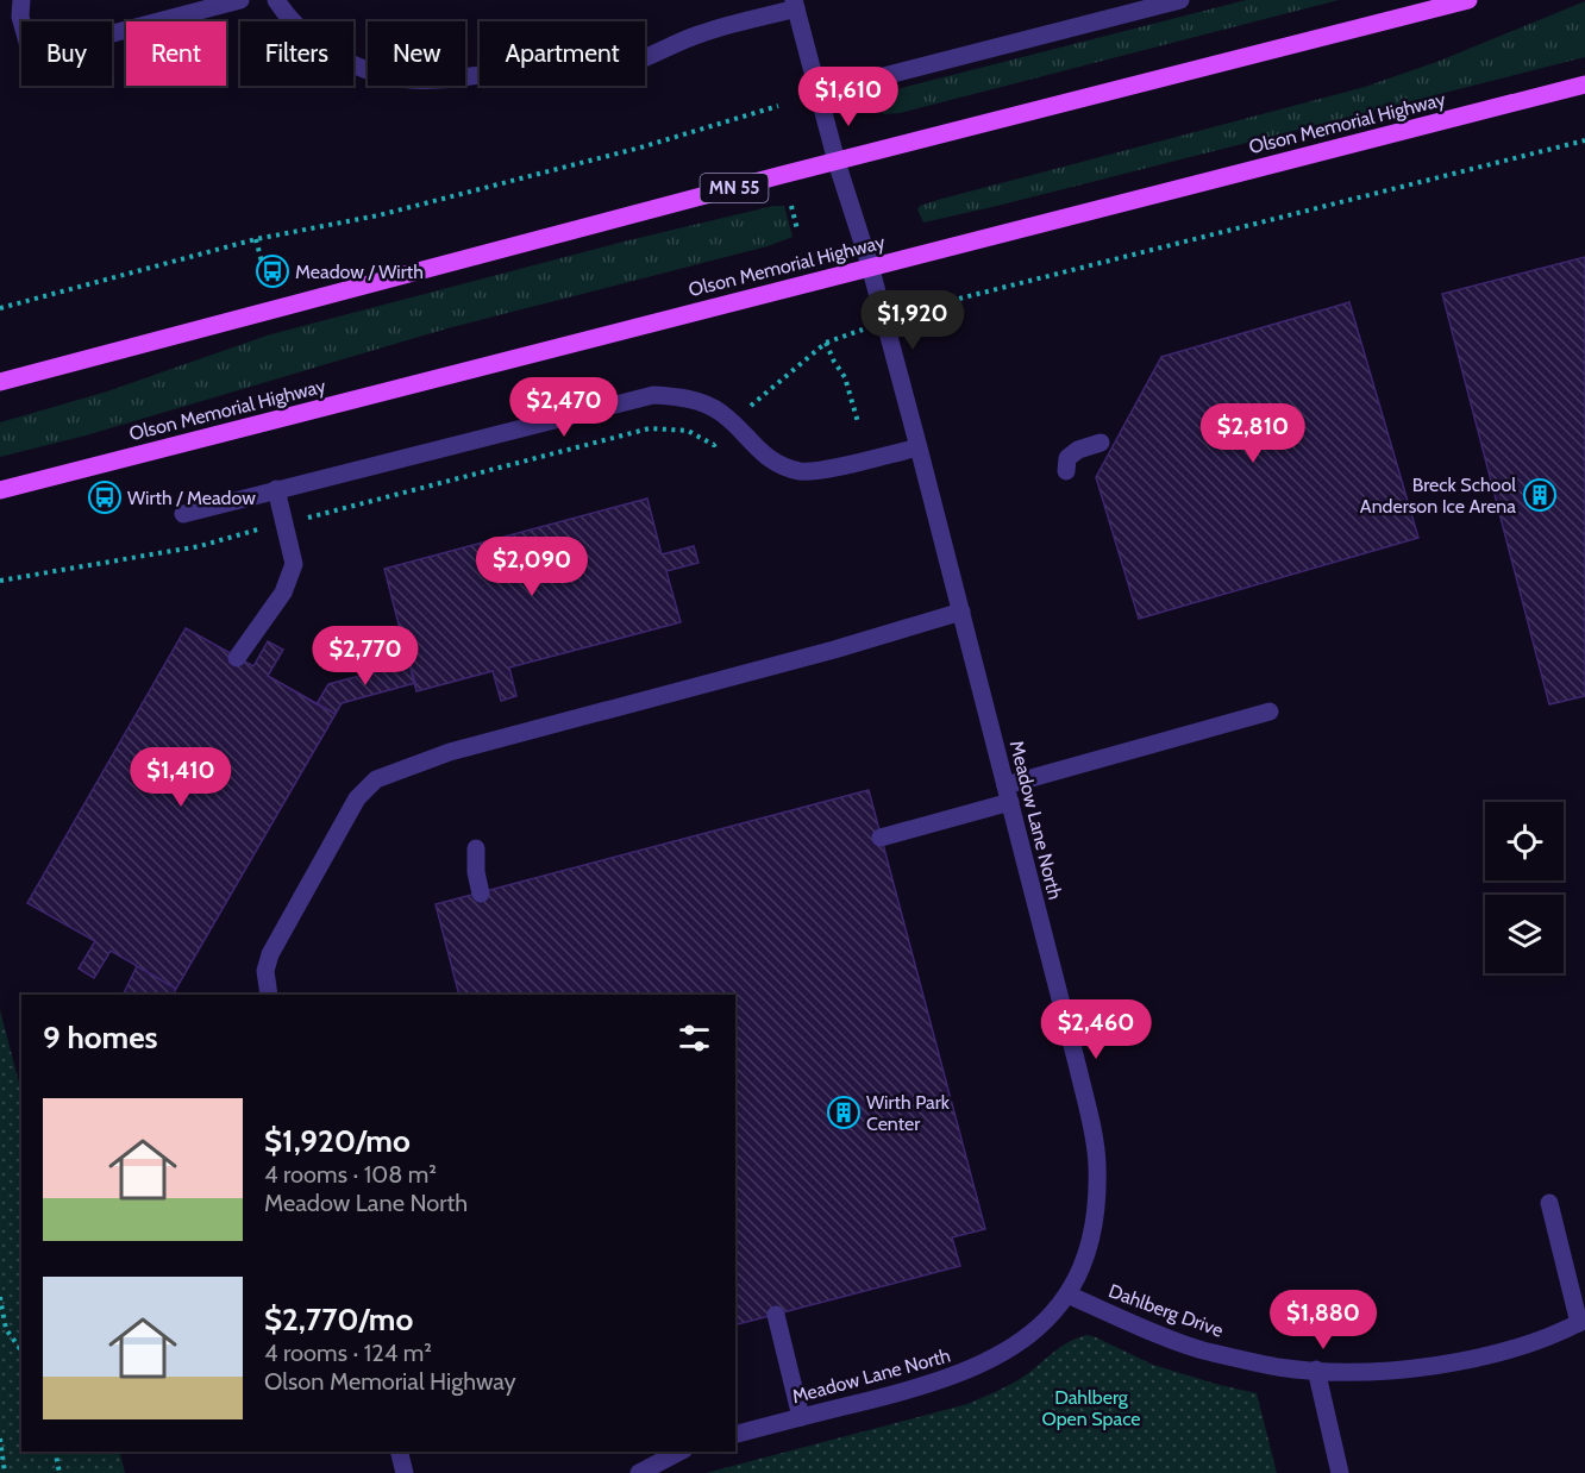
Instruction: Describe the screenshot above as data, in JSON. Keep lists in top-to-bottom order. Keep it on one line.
{"streets":{"main road":["Olson Memorial Highway","MN 55"],"street":["Meadow Lane North","Dahlberg Drive"]},"crossings":[["Olson Memorial Highway","Meadow Lane North"],["MN 55","Meadow Lane North"],["Meadow Lane North","Dahlberg Drive"]],"parks":["Dahlberg Open Space"],"places":{"bus stop":["Meadow / Wirth","Wirth / Meadow"],"building":["Breck School Anderson Ice Arena","Wirth Park Center"]},"page":{"chip":["Buy","Rent","Filters","New","Apartment"],"price":["$1,610","$1,920","$2,470","$2,810","$2,090","$2,770","$1,410","$2,460","$1,880"],"heading":"9 homes","list":[{"name":"$1,920/mo","note":"4 rooms · 108 m² · Meadow Lane North"},{"name":"$2,770/mo","note":"4 rooms · 124 m² · Olson Memorial Highway"}]}}
